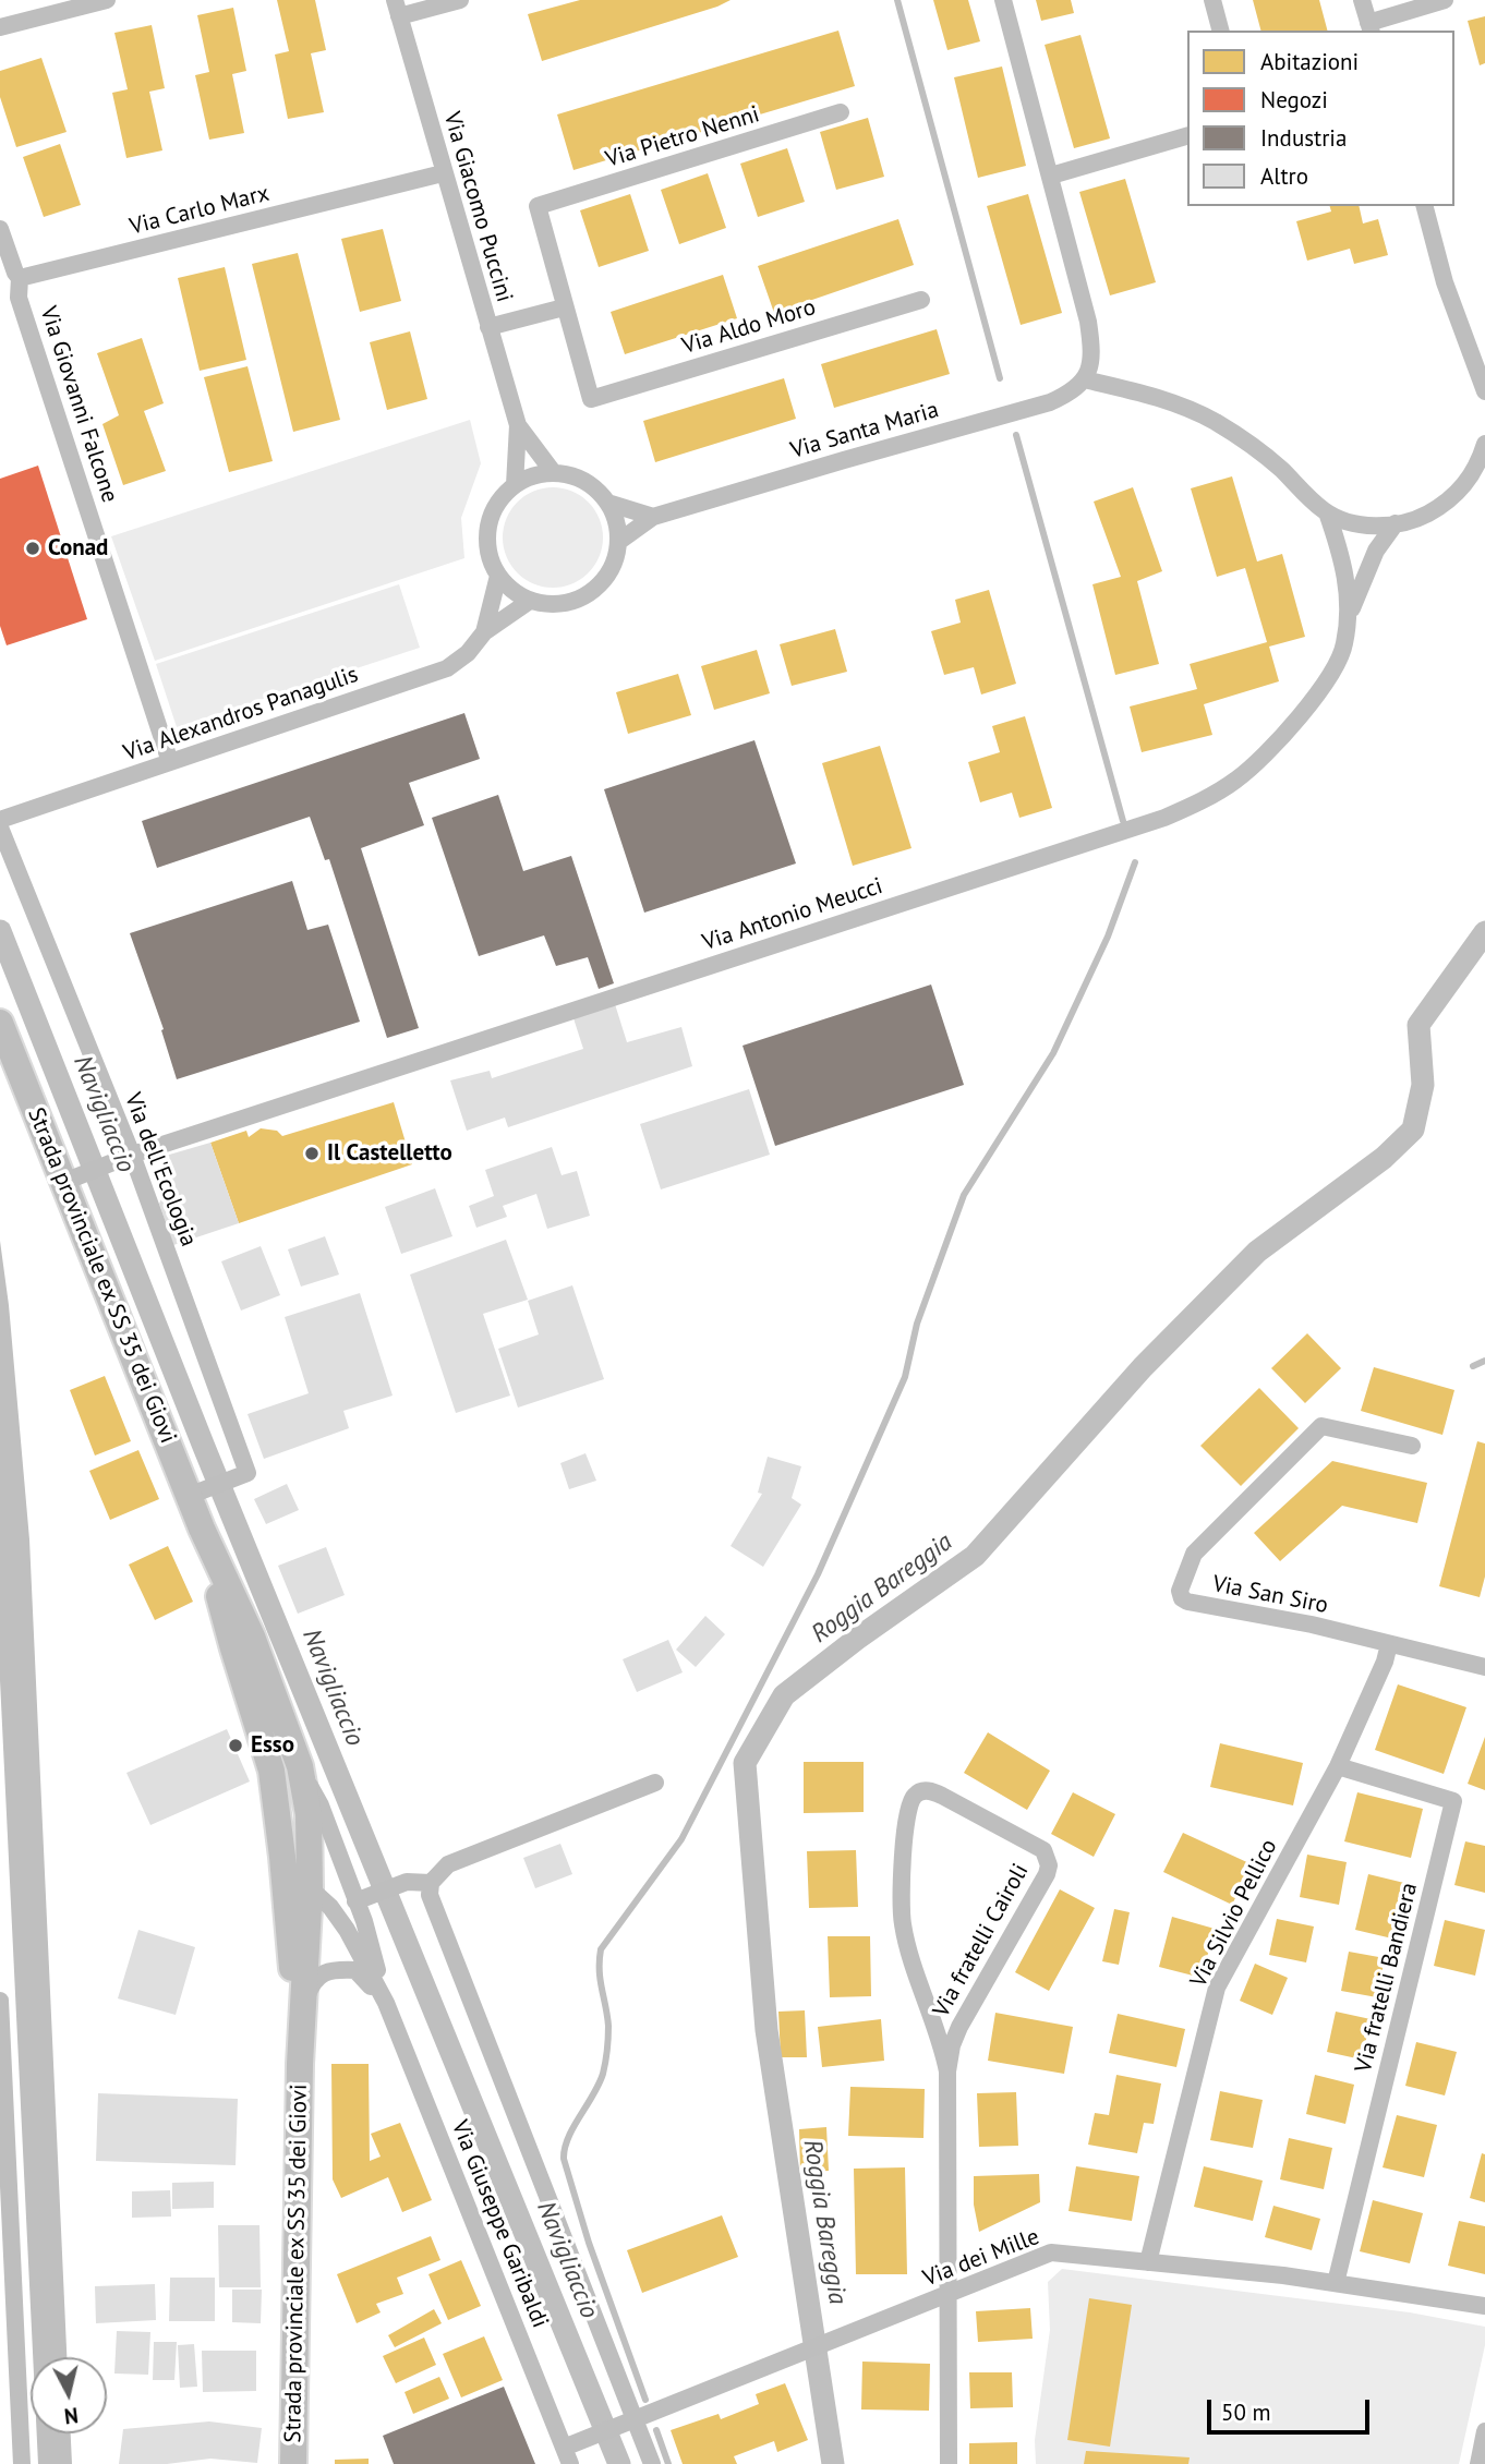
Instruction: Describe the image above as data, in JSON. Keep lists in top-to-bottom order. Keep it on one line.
{"streets":{"main road":["Strada provinciale ex SS 35 dei Giovi"],"street":["Via Pietro Nenni","Via Giacomo Puccini","Via Carlo Marx","Via Aldo Moro","Via Giovanni Falcone","Via Santa Maria","Via Alexandros Panagulis","Via Antonio Meucci","Via dell'Ecologia","Via San Siro","Via Silvio Pellico","Via fratelli Cairoli","Via fratelli Bandiera","Via Giuseppe Garibaldi","Via dei Mille"]},"crossings":[["Via Pietro Nenni","Via Aldo Moro"],["Via Giacomo Puccini","Via Carlo Marx"],["Via Giacomo Puccini","Via Santa Maria"],["Via Giacomo Puccini","Via Alexandros Panagulis"],["Via Carlo Marx","Via Giovanni Falcone"],["Via Giovanni Falcone","Via Alexandros Panagulis"],["Via Santa Maria","Via Alexandros Panagulis"],["Via Antonio Meucci","Via dell'Ecologia"],["Via Antonio Meucci","Strada provinciale ex SS 35 dei Giovi"],["Via dell'Ecologia","Strada provinciale ex SS 35 dei Giovi"],["Via San Siro","Via Silvio Pellico"],["Via Silvio Pellico","Via fratelli Bandiera"],["Via Silvio Pellico","Via dei Mille"],["Via fratelli Cairoli","Via dei Mille"],["Via fratelli Bandiera","Via dei Mille"],["Via Giuseppe Garibaldi","Via dei Mille"]],"water":["Navigliaccio","Roggia Bareggia"],"places":["Conad","Il Castelletto","Esso"],"legend":["Abitazioni","Negozi","Industria","Altro"],"scale_bar":"50 m","north":"bottom"}
